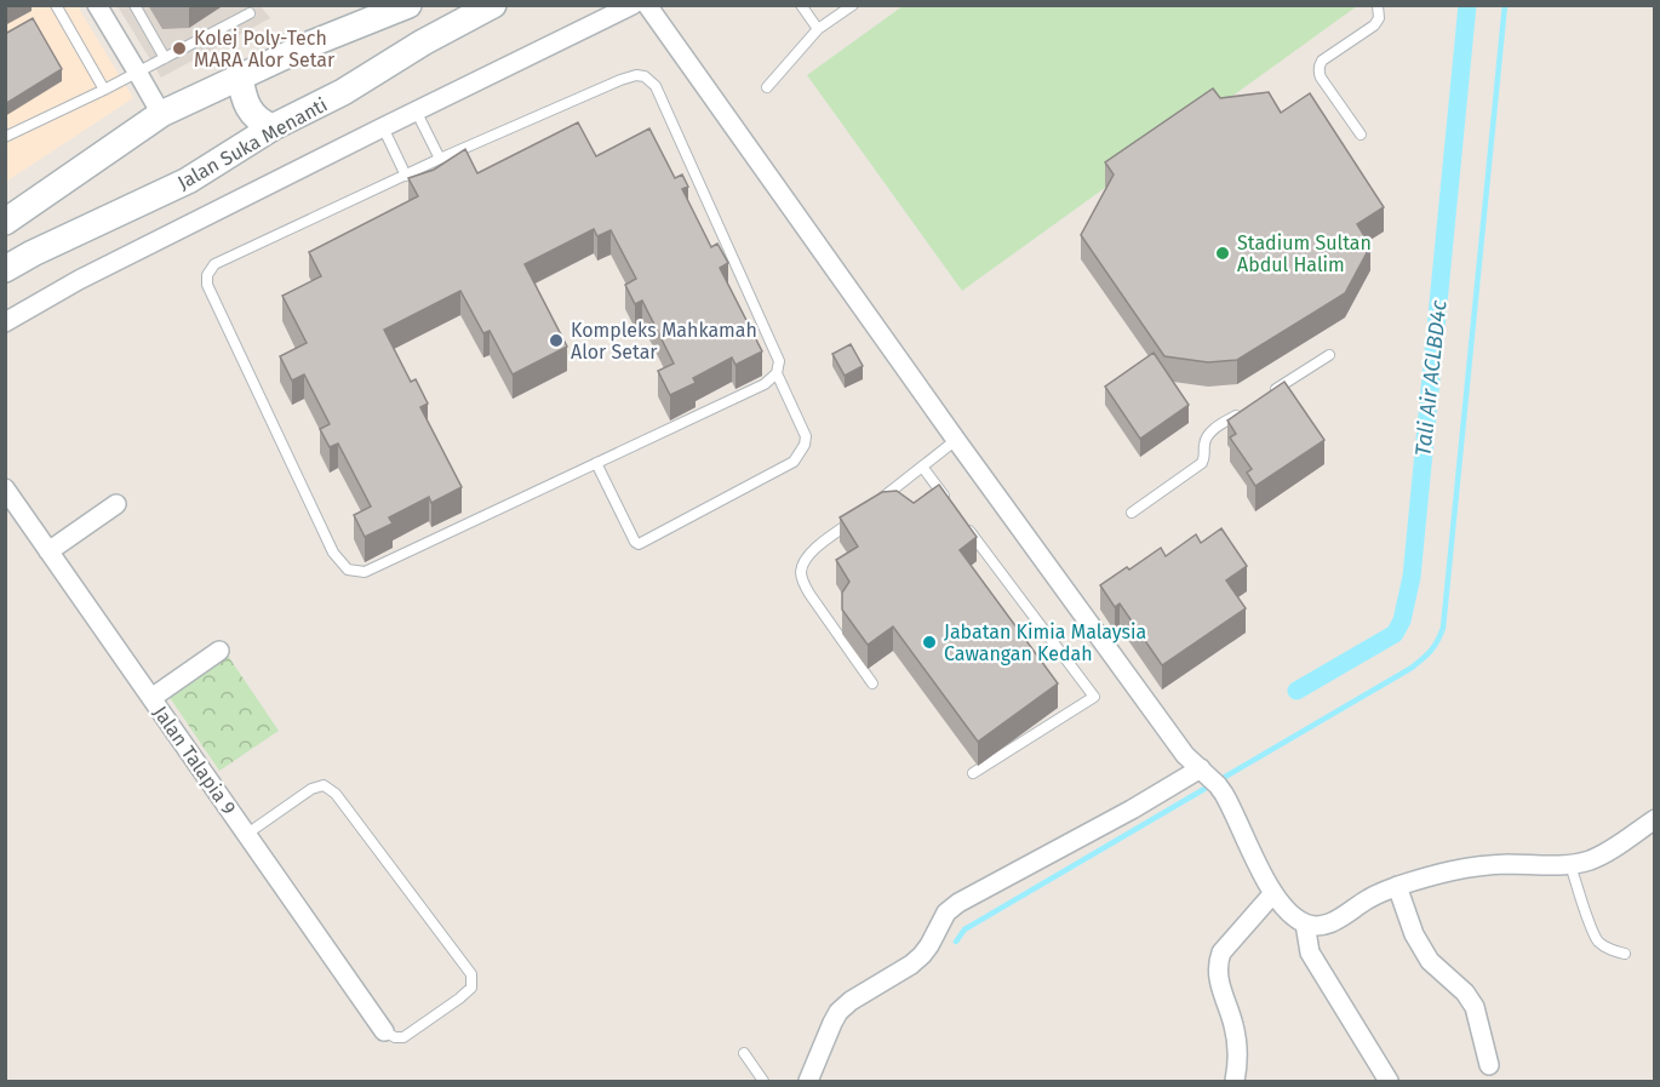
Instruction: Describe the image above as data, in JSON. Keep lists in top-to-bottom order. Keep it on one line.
{"streets":{"main road":["Jalan Suka Menanti"],"street":["Jalan Talapia 9"]},"water":["Tali Air ACLBD4c"],"places":["Kolej Poly-Tech MARA Alor Setar","Stadium Sultan Abdul Halim","Kompleks Mahkamah Alor Setar","Jabatan Kimia Malaysia Cawangan Kedah"]}
